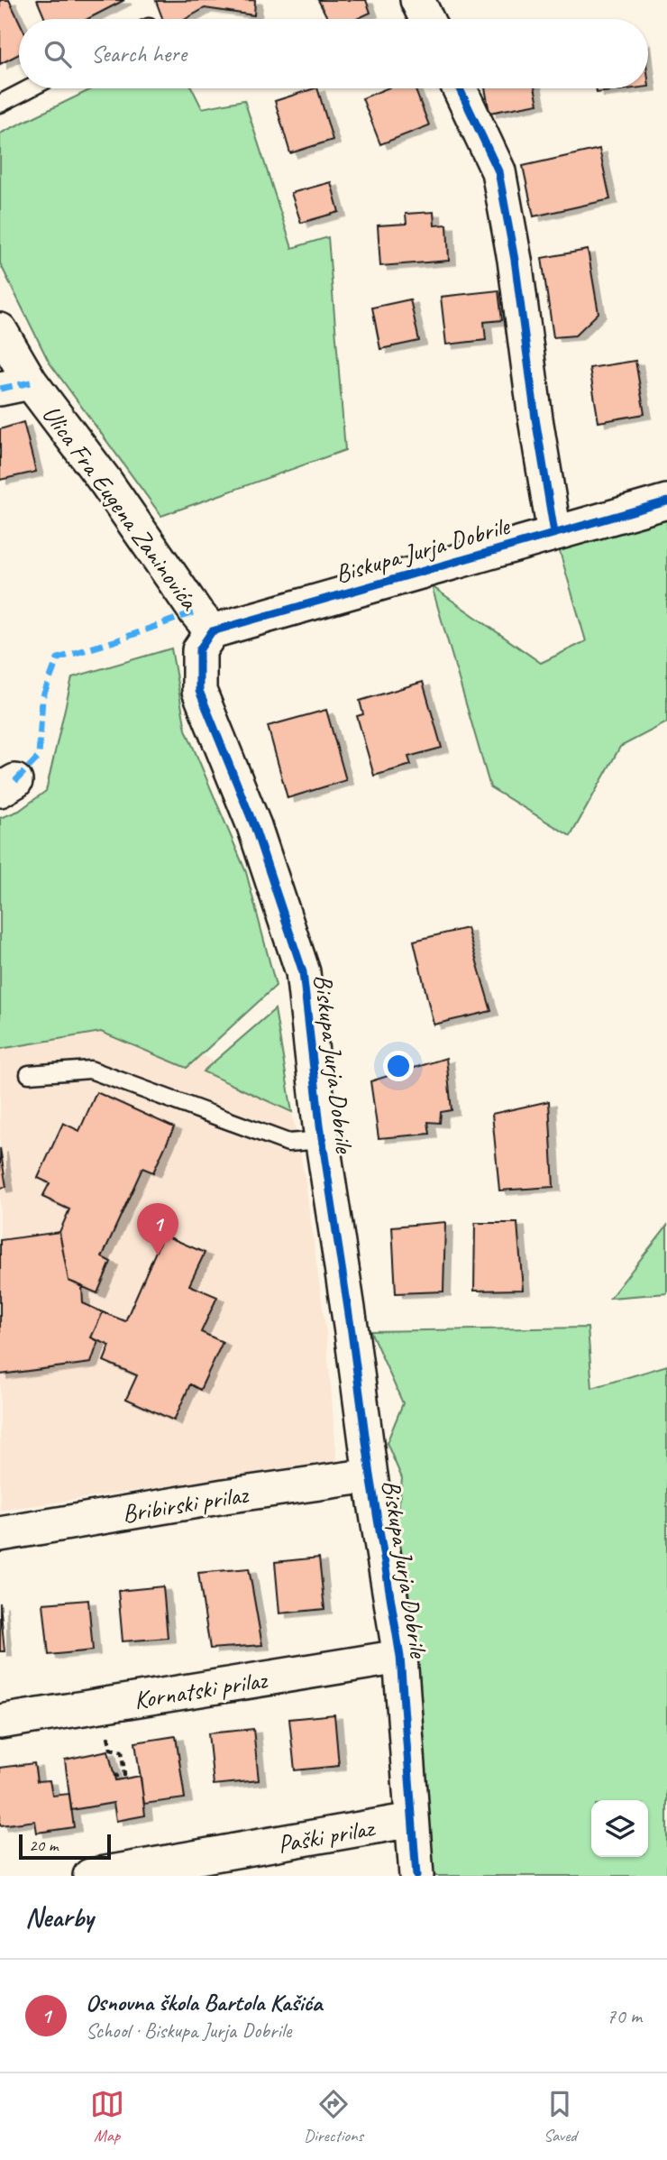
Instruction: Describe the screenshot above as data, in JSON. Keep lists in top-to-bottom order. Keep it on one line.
{"streets":{"street":["Ulica Fra Eugena Zaninovića","Biskupa Jurja Dobrile","Bribirski prilaz","Kornatski prilaz","Paški prilaz"]},"crossings":[["Ulica Fra Eugena Zaninovića","Biskupa Jurja Dobrile"],["Biskupa Jurja Dobrile","Bribirski prilaz"],["Biskupa Jurja Dobrile","Kornatski prilaz"],["Biskupa Jurja Dobrile","Paški prilaz"]],"scale_bar":"20 m","page":{"search":"Search here","pins":"1","scale":"20 m","heading":"Nearby","list":[{"mark":"1","name":"Osnovna škola Bartola Kašića","note":"School · Biskupa Jurja Dobrile","value":"70 m"}],"nav":["Map","Directions","Saved"]}}
